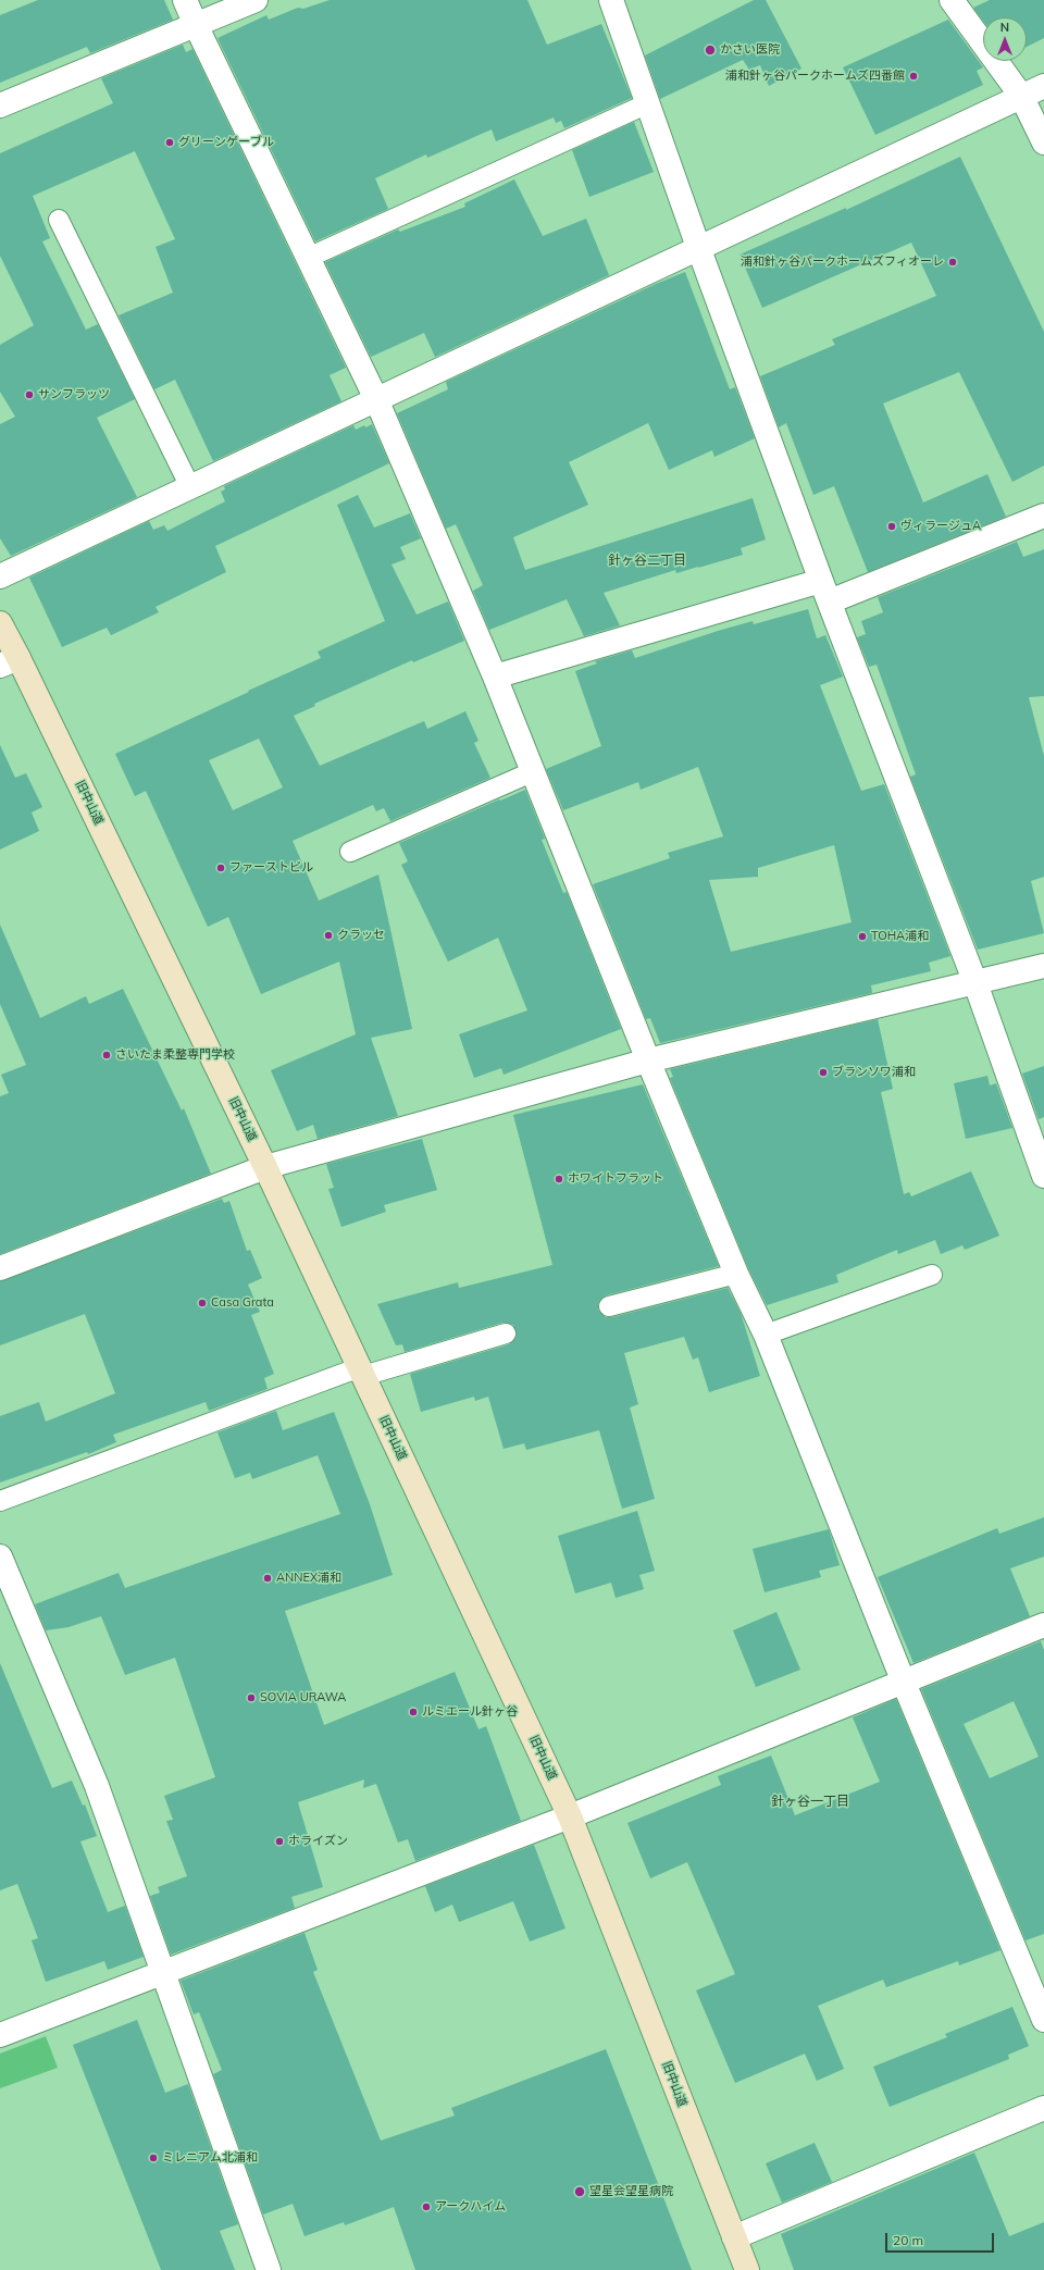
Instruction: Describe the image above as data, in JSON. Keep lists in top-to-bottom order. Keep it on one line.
{"streets":{"main road":["旧中山道"]},"districts":["針ヶ谷二丁目","針ヶ谷一丁目"],"places":["かさい医院","浦和針ヶ谷パークホームズ四番館","グリーンゲーブル","浦和針ヶ谷パークホームズフィオーレ","サンフラッツ","ヴィラージュA","ファーストビル","クラッセ","TOHA浦和","さいたま柔整専門学校","ブランソワ浦和","ホワイトフラット","Casa Grata","ANNEX浦和","SOVIA URAWA","ルミエール針ヶ谷","ホライズン","ミレニアム北浦和","望星会望星病院","アークハイム"],"scale_bar":"20 m","north":"top"}
